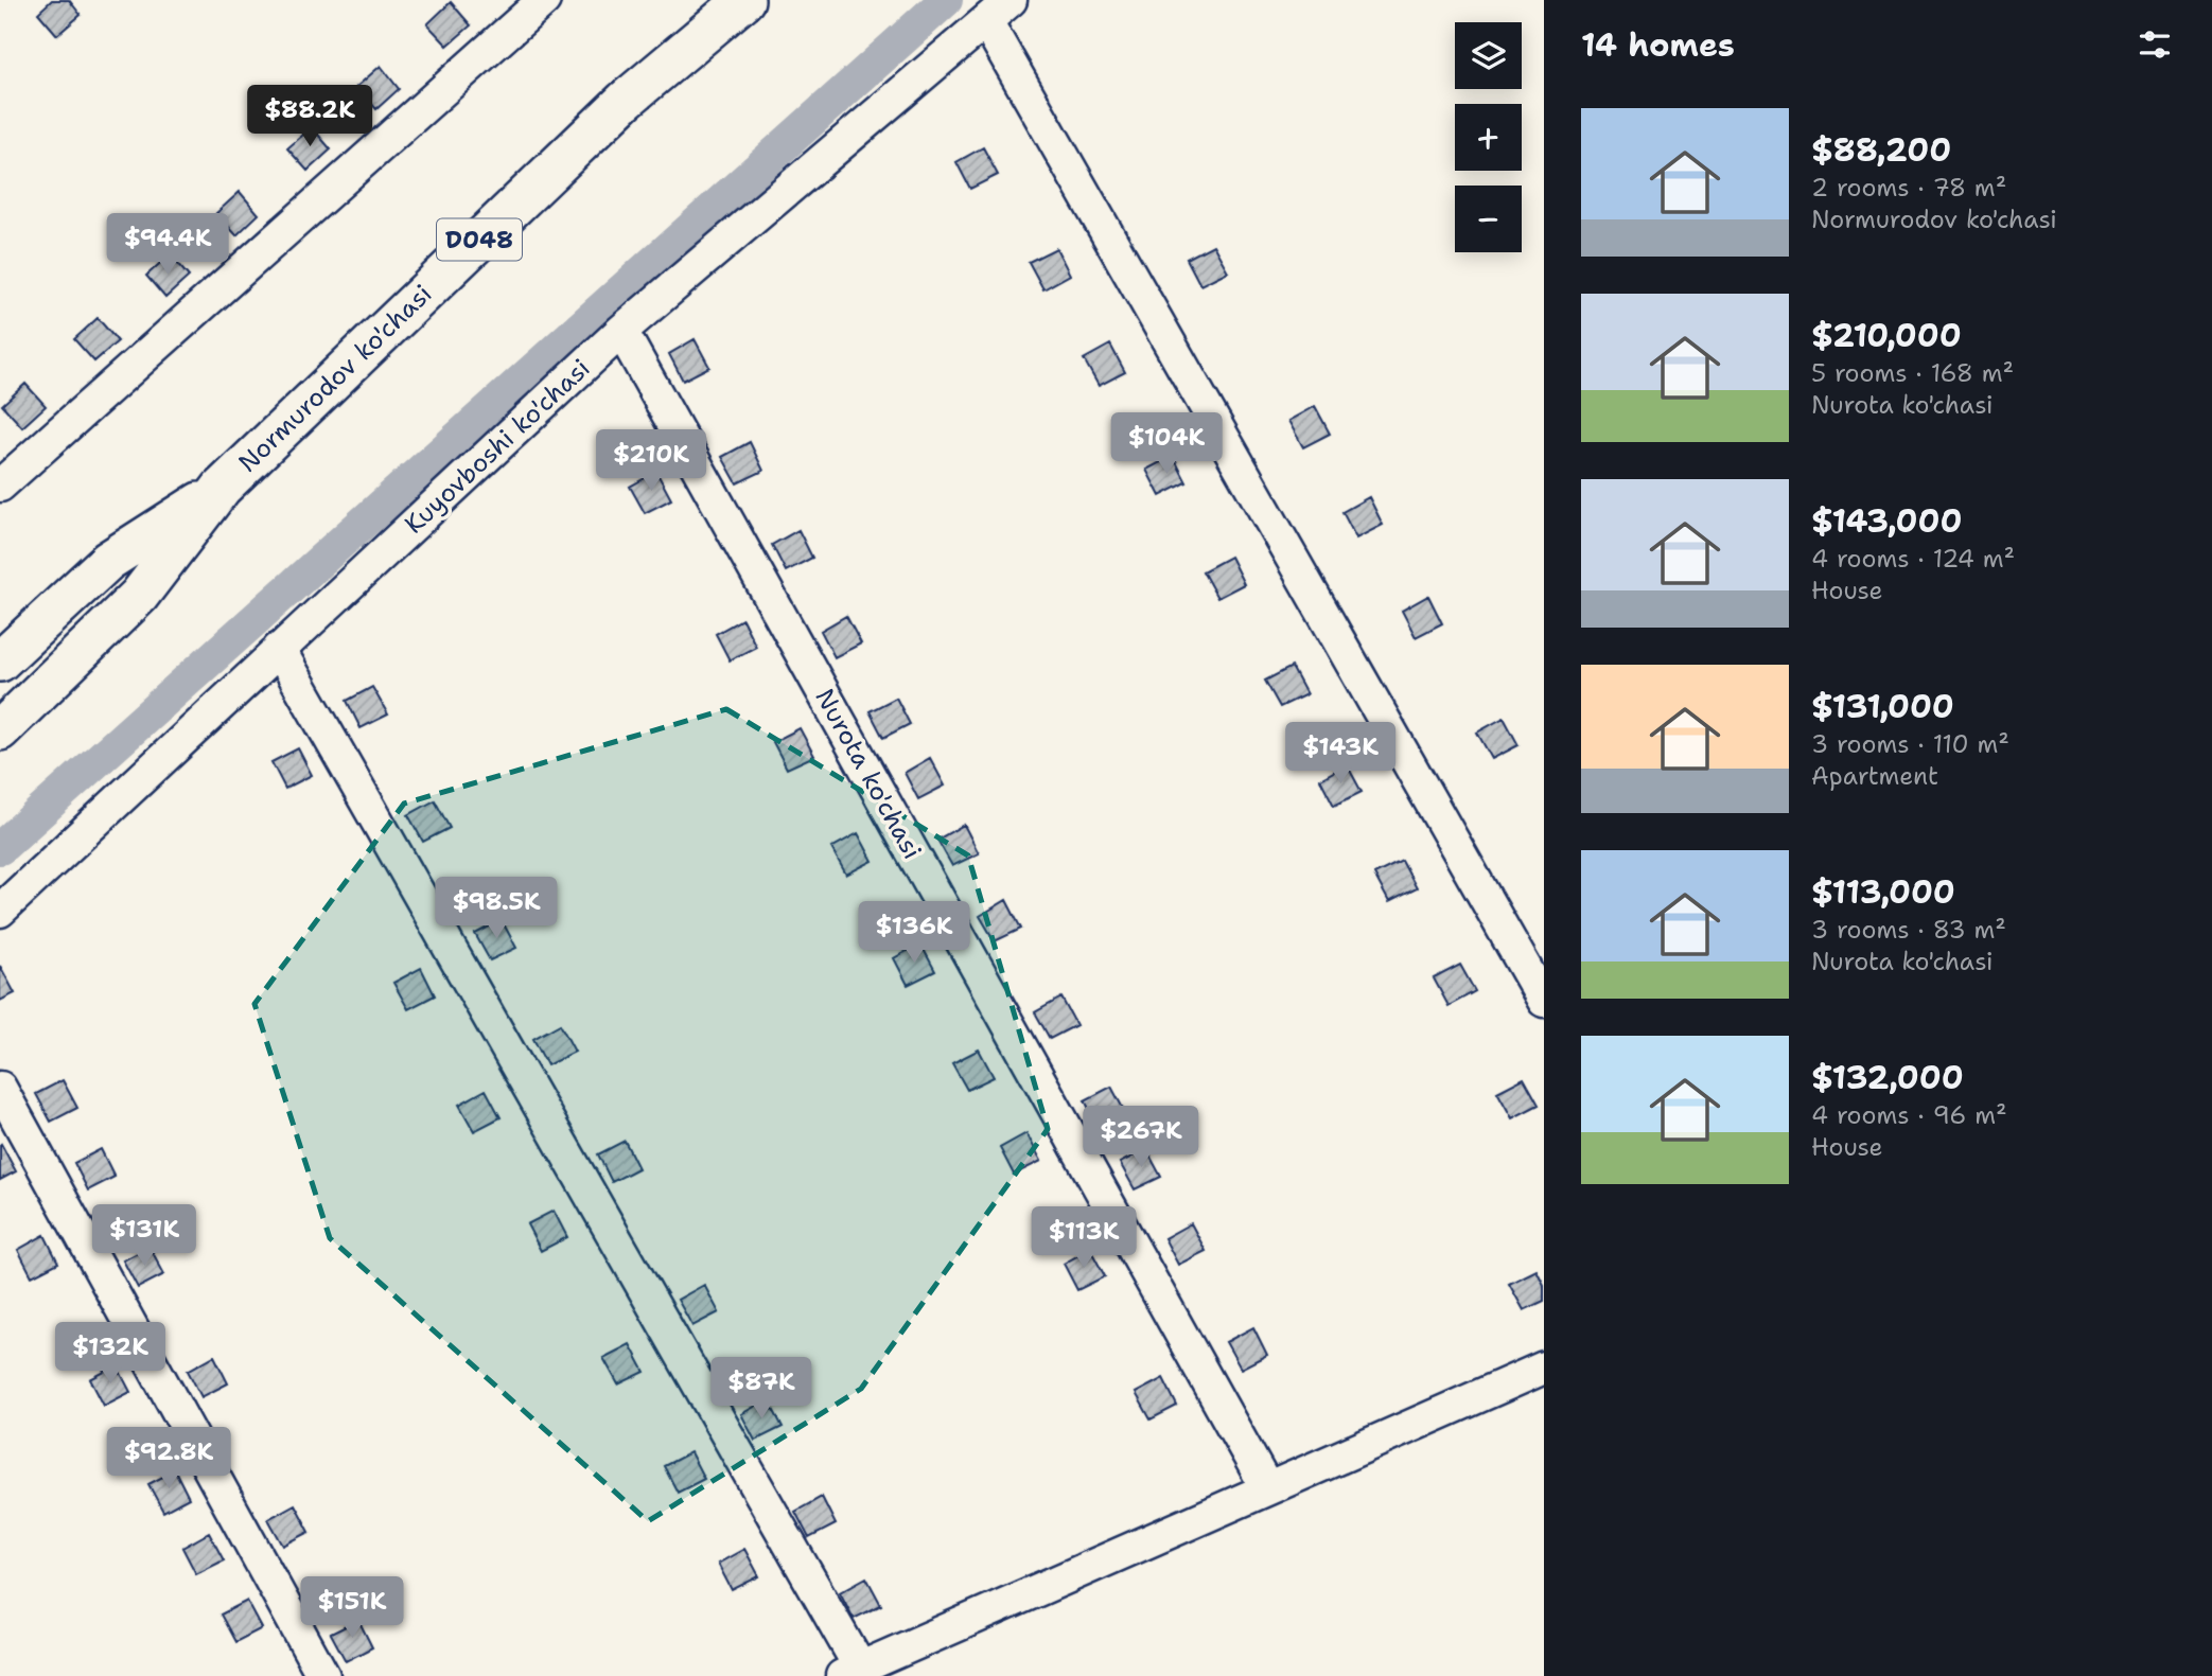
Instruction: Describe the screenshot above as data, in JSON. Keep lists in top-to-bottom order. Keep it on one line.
{"streets":{"main road":["D048","Normurodov ko'chasi"],"street":["Kuyovboshi ko'chasi","Nurota ko'chasi"]},"crossings":[["Kuyovboshi ko'chasi","Nurota ko'chasi"]],"page":{"heading":"14 homes","map_buttons":["+","−"],"price":["$88.2K","$94.4K","$104K","$210K","$143K","$98.5K","$136K","$267K","$131K","$113K","$132K","$87K","$92.8K","$151K"],"list":[{"name":"$88,200","note":"2 rooms · 78 m² · Normurodov ko'chasi"},{"name":"$210,000","note":"5 rooms · 168 m² · Nurota ko'chasi"},{"name":"$143,000","note":"4 rooms · 124 m² · House"},{"name":"$131,000","note":"3 rooms · 110 m² · Apartment"},{"name":"$113,000","note":"3 rooms · 83 m² · Nurota ko'chasi"},{"name":"$132,000","note":"4 rooms · 96 m² · House"}]}}
